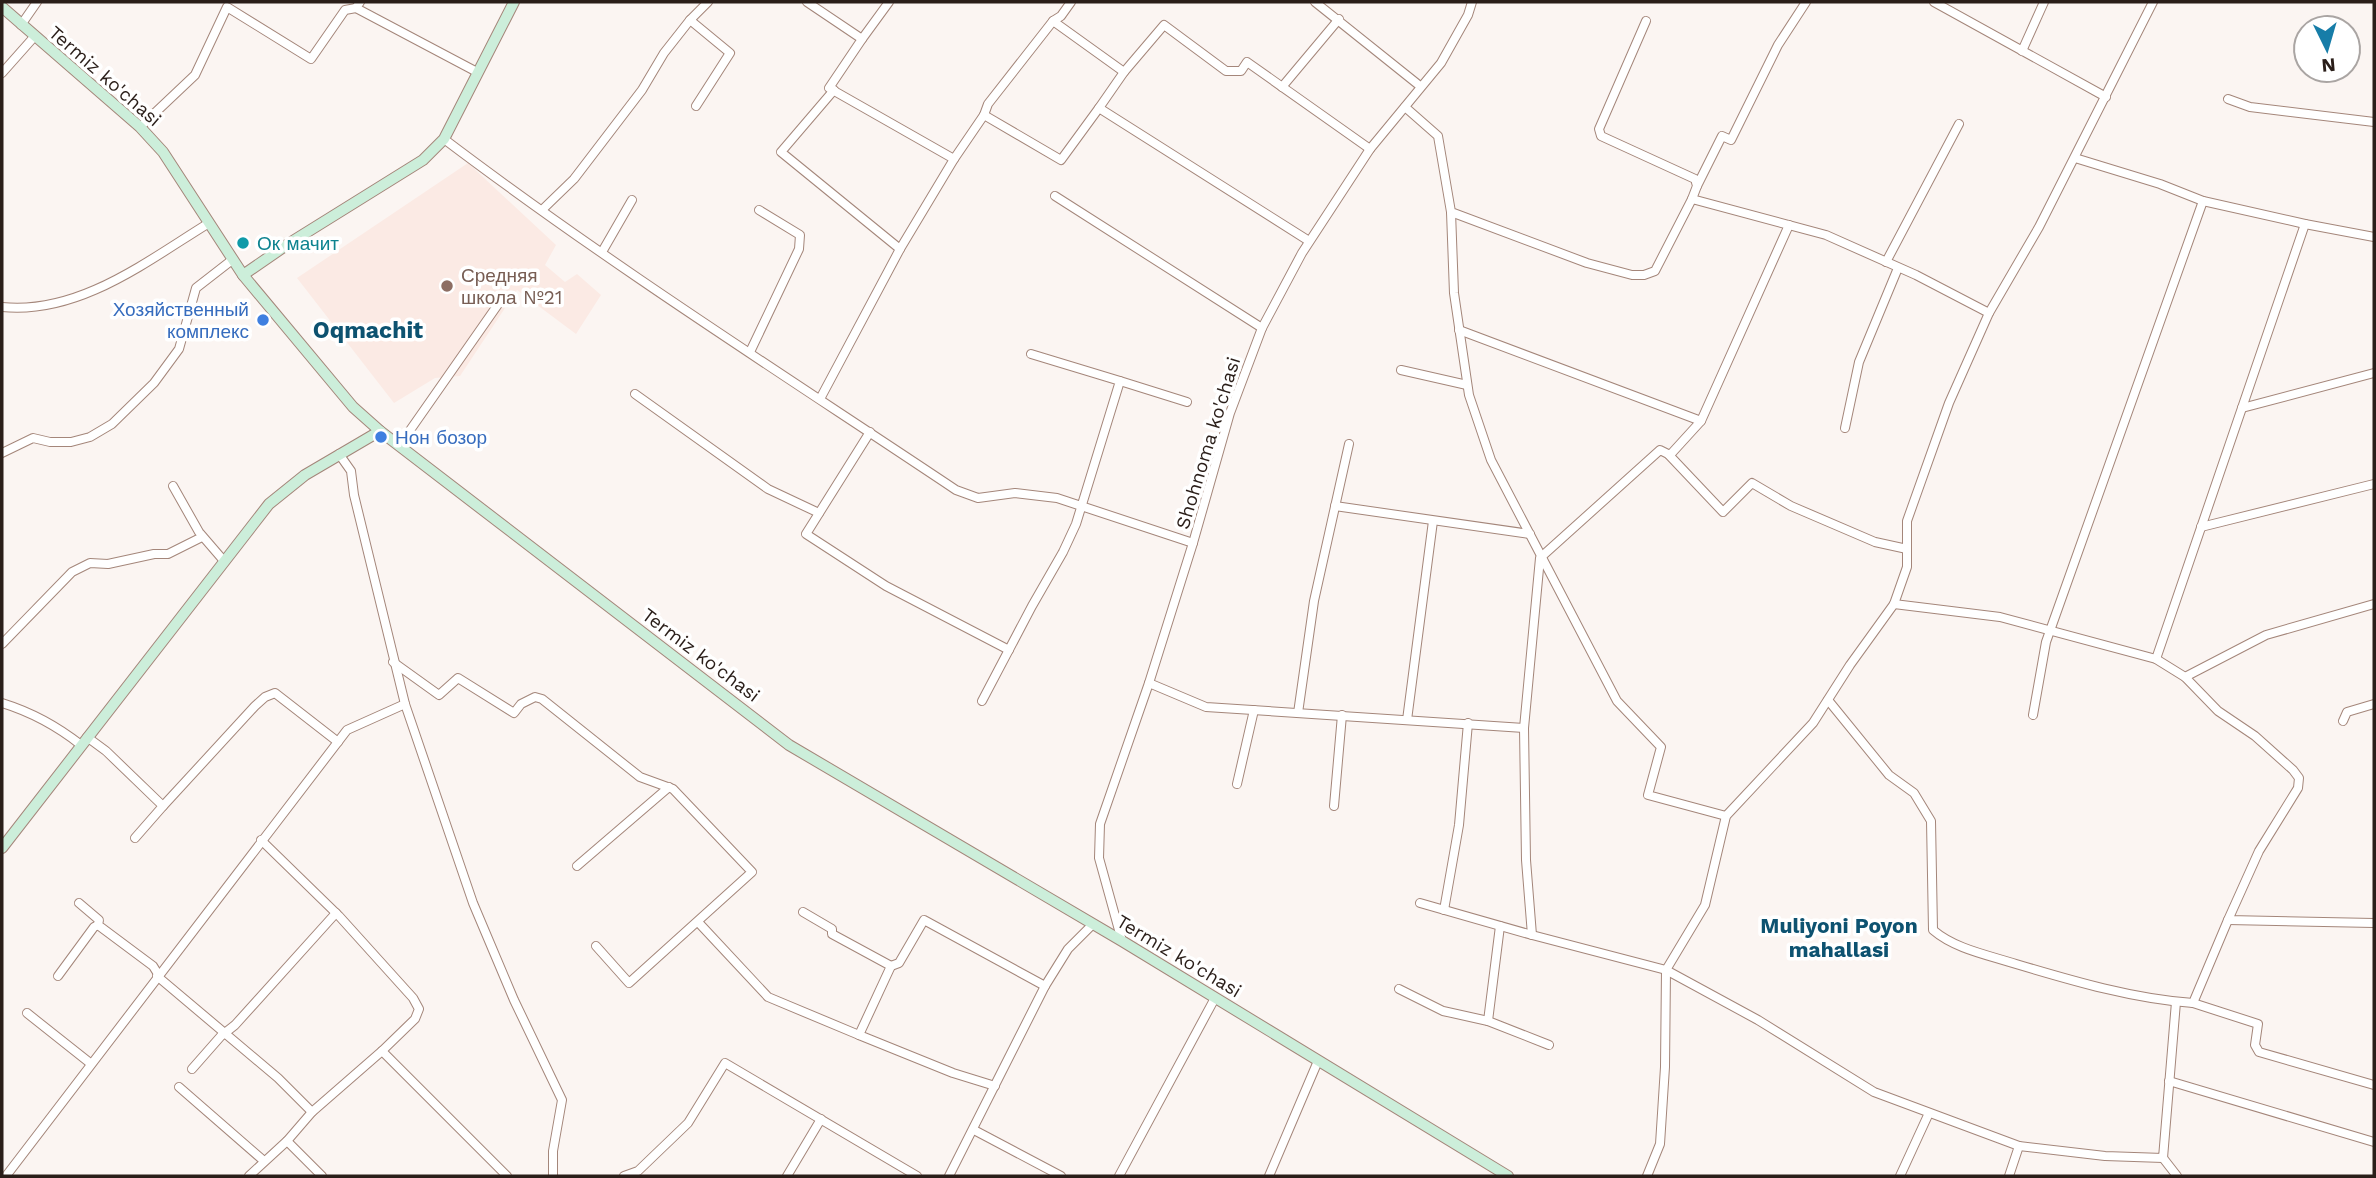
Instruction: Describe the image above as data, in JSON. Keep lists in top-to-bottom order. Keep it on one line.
{"streets":{"main road":["Termiz ko'chasi"],"street":["Shohnoma ko'chasi"]},"crossings":[["Termiz ko'chasi","Shohnoma ko'chasi"]],"districts":["Oqmachit","Muliyoni Poyon mahallasi"],"places":["Ок мачит","Средняя школа №21","Хозяйственный комплекс","Нон бозор"],"north":"bottom"}
